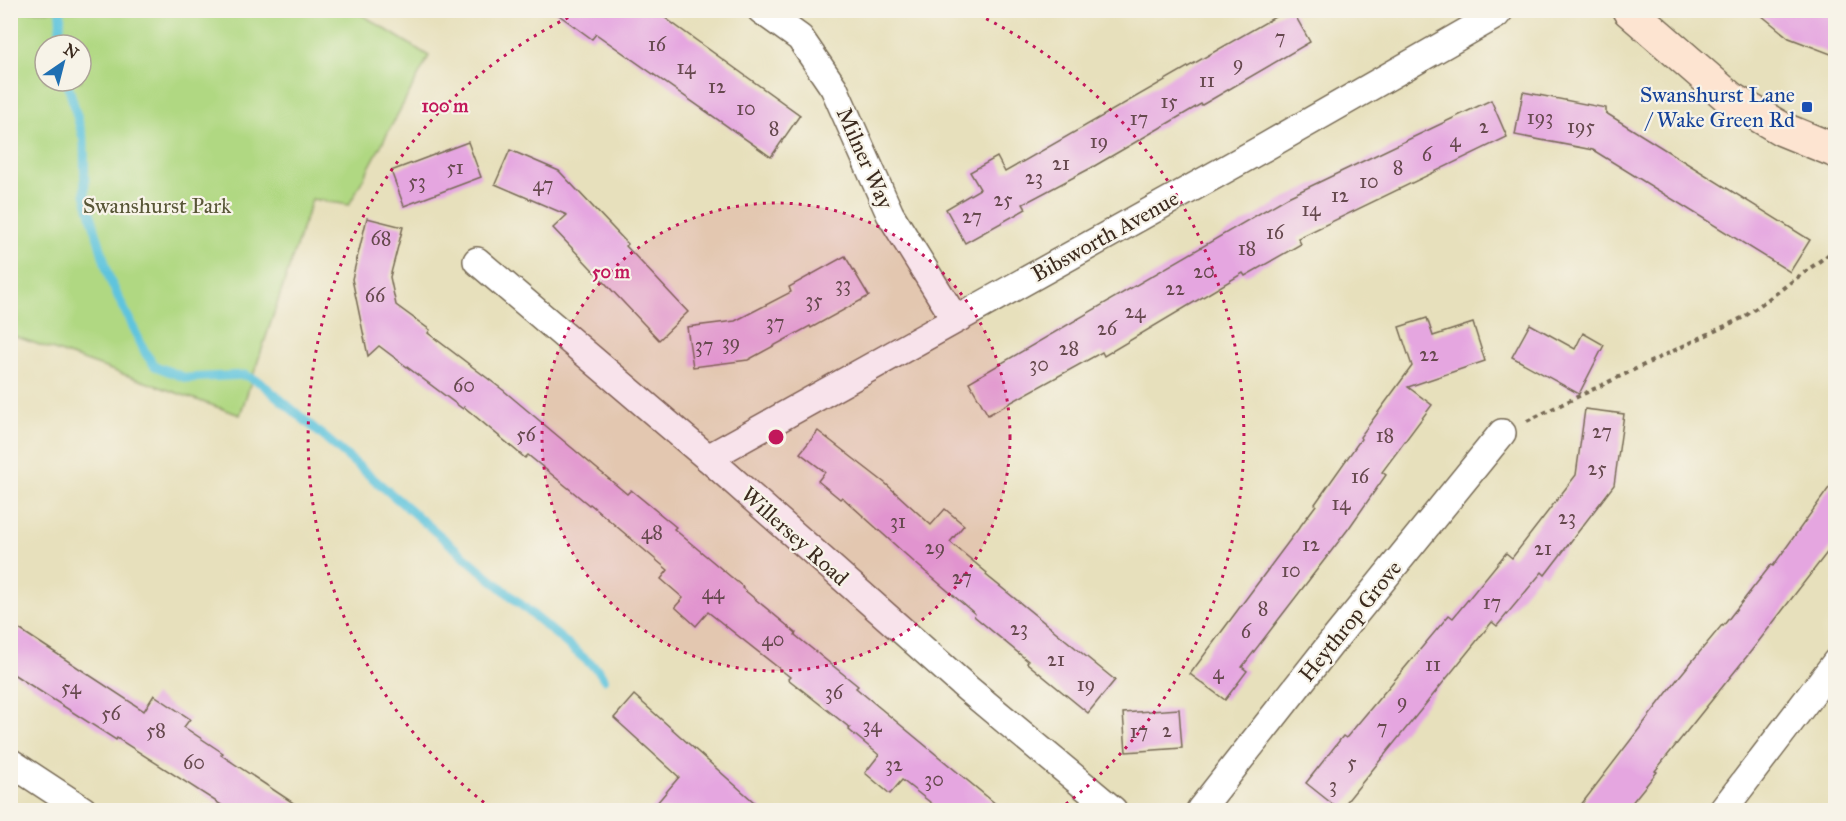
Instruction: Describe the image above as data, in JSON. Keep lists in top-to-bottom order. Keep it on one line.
{"streets":{"street":["Milner Way","Bibsworth Avenue","Willersey Road","Heythrop Grove"]},"crossings":[["Milner Way","Bibsworth Avenue"],["Bibsworth Avenue","Willersey Road"]],"parks":["Swanshurst Park"],"places":{"transit":["Swanshurst Lane / Wake Green Rd"]},"house_numbers":["7","16","9","14","11","12","15","10","193","17","2","195","8","4","19","6","21","51","8","23","53","10","47","12","25","14","27","16","68","18","20","33","22","66","35","24","37","26","39","37","28","22","30","60","27","56","18","25","16","14","23","31","48","12","29","21","10","27","44","17","8","23","6","40","21","11","4","19","54","36","9","56","34","7","58","2","17","60","5","32","30","3"],"north":"top right","rings":["100 m","50 m"]}
